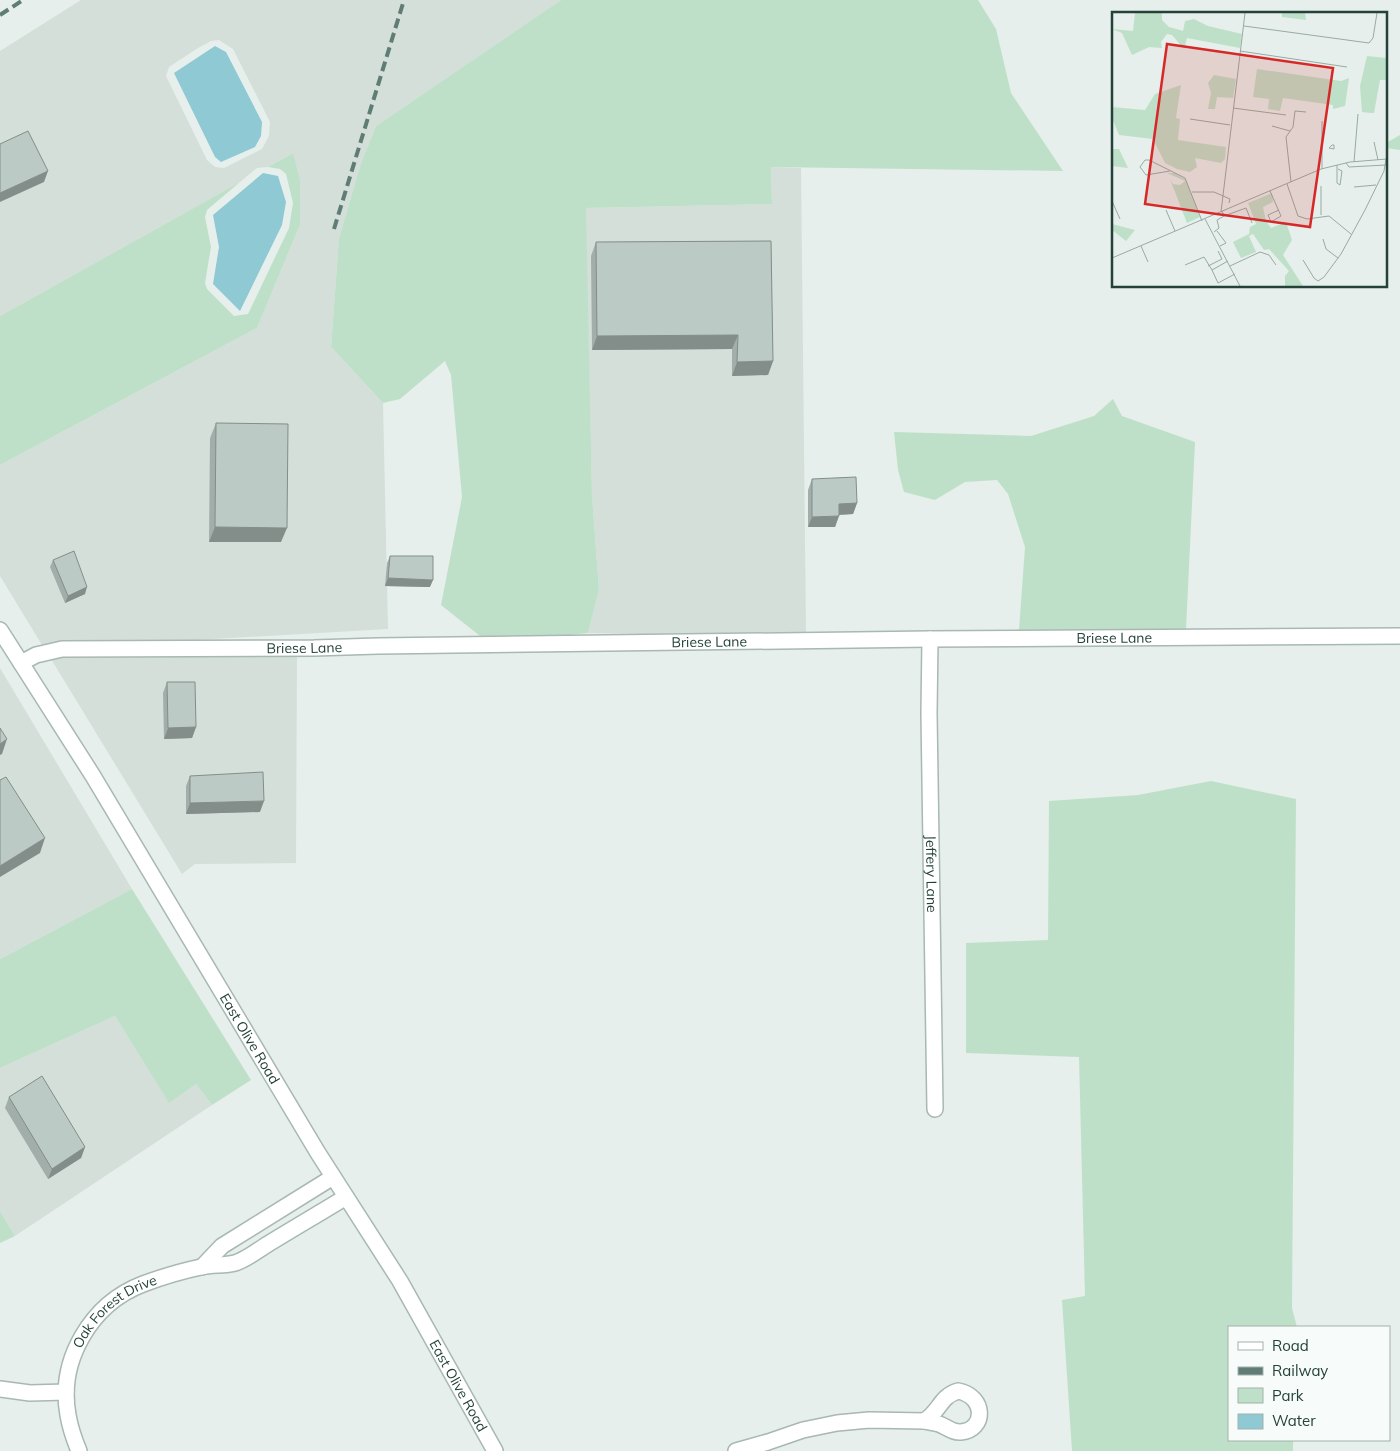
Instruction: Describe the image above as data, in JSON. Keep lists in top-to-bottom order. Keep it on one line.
{"streets":{"street":["Briese Lane","Jeffery Lane","East Olive Road","Oak Forest Drive"]},"crossings":[["Briese Lane","Jeffery Lane"],["Briese Lane","East Olive Road"],["East Olive Road","Oak Forest Drive"]],"legend":["Road","Railway","Park","Water"]}
